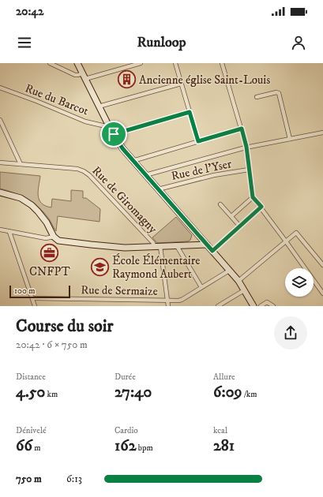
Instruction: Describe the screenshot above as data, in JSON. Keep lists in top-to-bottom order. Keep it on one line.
{"streets":{"street":["Rue du Barcot","Rue de l'Yser","Rue de Giromagny","Rue de Sermaize"]},"places":{"building":["Ancienne église Saint-Louis"],"office":["CNFPT"],"school or university":["École Élémentaire Raymond Aubert"]},"scale_bar":"100 m","page":{"status":"20:42","header":"Runloop","scale":"100 m","heading":["Course du soir","20:42 · 6 × 750 m"],"stats":[["Distance","4.50 km"],["Durée","27:40"],["Allure","6:09 /km"],["Dénivelé","66 m"],["Cardio","162 bpm"],["kcal","281"]],"list":[{"name":"750 m","note":"6:13"}]}}
